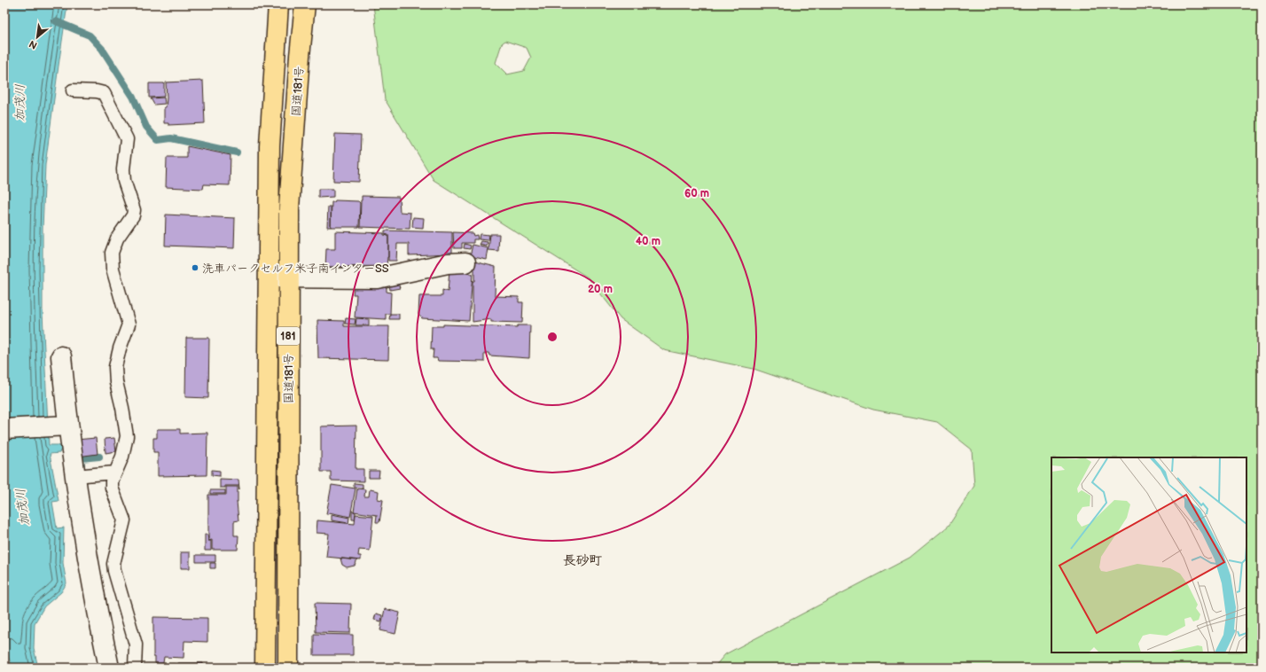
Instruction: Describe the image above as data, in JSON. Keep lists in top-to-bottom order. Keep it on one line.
{"streets":{"highway":["国道181号","181"]},"districts":["長砂町"],"water":["加茂川"],"places":["洗車パークセルフ米子南インターSS"],"north":"bottom left","rings":["60 m","40 m","20 m"]}
